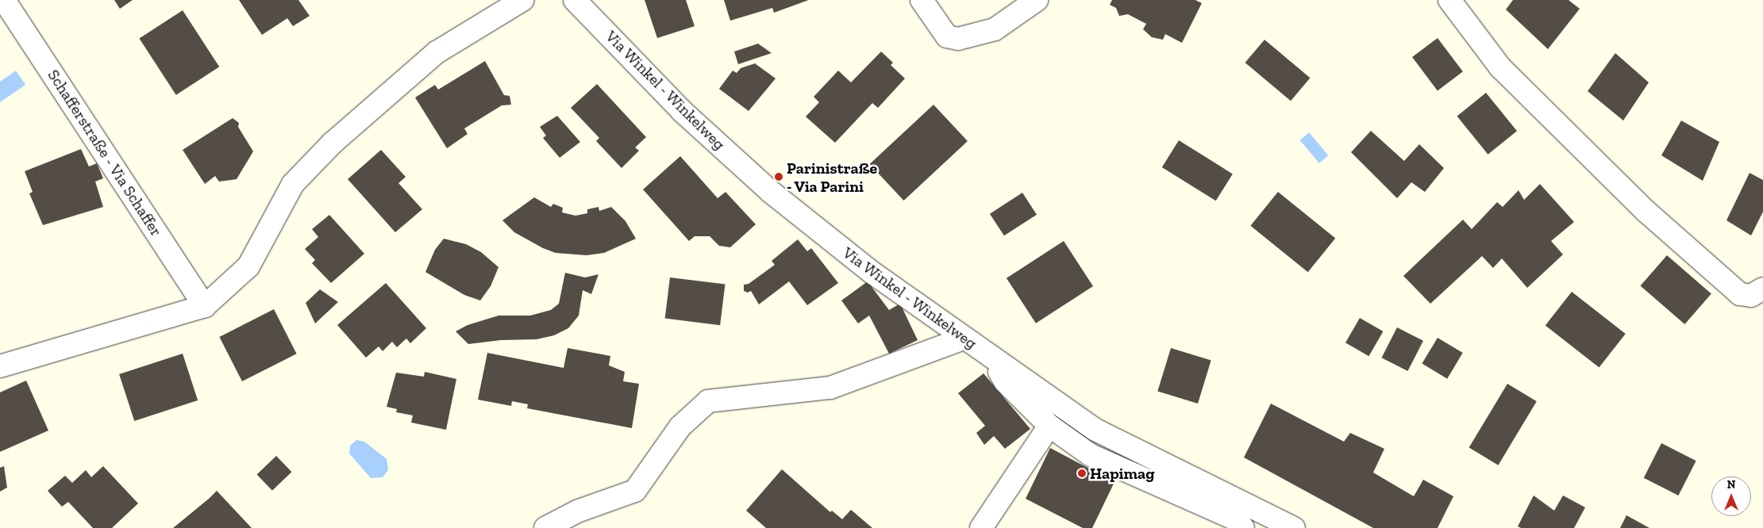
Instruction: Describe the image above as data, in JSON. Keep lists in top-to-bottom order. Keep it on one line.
{"streets":{"street":["Via Winkel - Winkelweg","Schafferstraße - Via Schaffer"]},"places":["Parinistraße - Via Parini","Hapimag"],"north":"top"}
